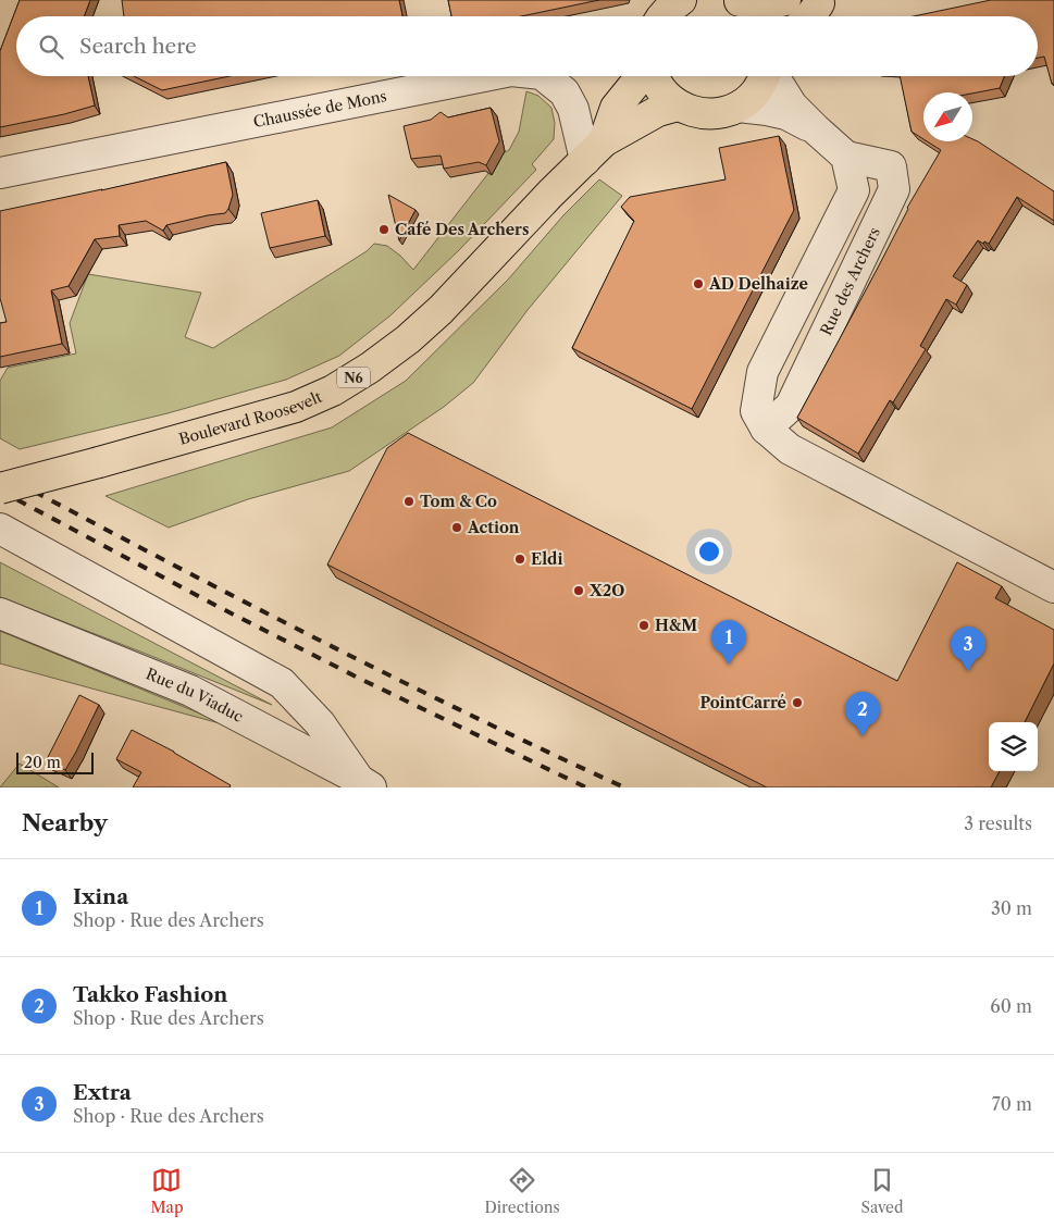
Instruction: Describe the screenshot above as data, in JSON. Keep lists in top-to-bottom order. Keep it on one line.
{"streets":{"main road":["N6","Boulevard Roosevelt"],"street":["Chaussée de Mons","Rue des Archers","Rue du Viaduc"]},"crossings":[["Chaussée de Mons","Boulevard Roosevelt"]],"places":["Café Des Archers","AD Delhaize","Tom & Co","Action","Eldi","X2O","H&M","PointCarré"],"scale_bar":"20 m","north":"bottom left","page":{"search":"Search here","pins":["1","3","2"],"scale":"20 m","heading":["Nearby","3 results"],"list":[{"mark":"1","name":"Ixina","note":"Shop · Rue des Archers","value":"30 m"},{"mark":"2","name":"Takko Fashion","note":"Shop · Rue des Archers","value":"60 m"},{"mark":"3","name":"Extra","note":"Shop · Rue des Archers","value":"70 m"}],"nav":["Map","Directions","Saved"]}}
